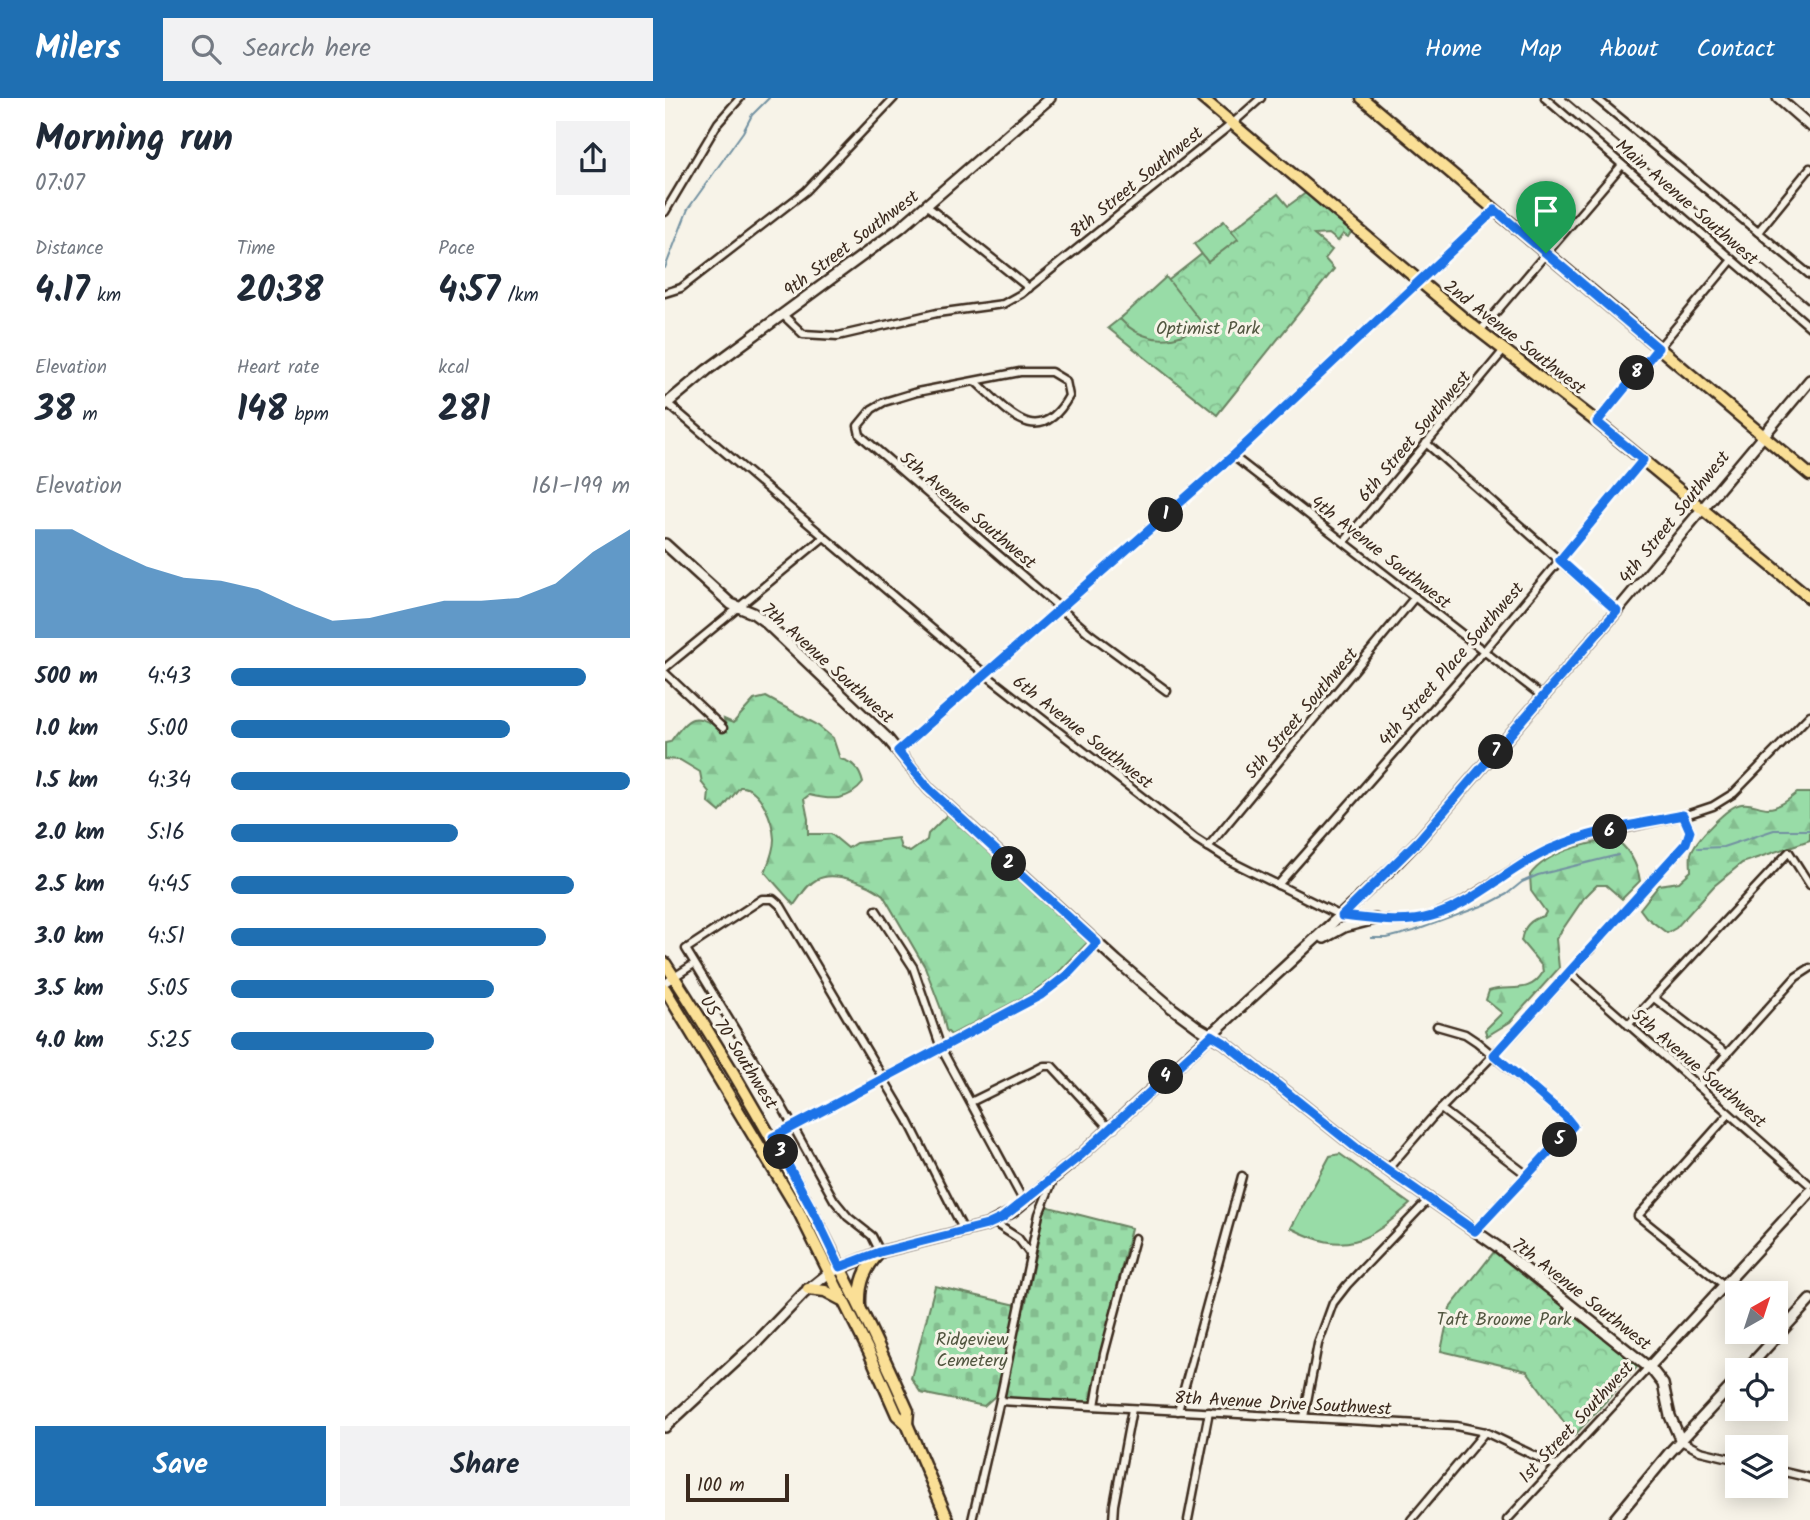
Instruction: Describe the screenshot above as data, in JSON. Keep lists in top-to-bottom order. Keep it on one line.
{"streets":{"main road":["2nd Avenue Southwest","US 70 Southwest"],"street":["8th Street Southwest","Main Avenue Southwest","9th Street Southwest","6th Street Southwest","5th Avenue Southwest","4th Street Southwest","4th Avenue Southwest","7th Avenue Southwest","4th Street Place Southwest","5th Street Southwest","6th Avenue Southwest","8th Avenue Drive Southwest","1st Street Southwest"]},"crossings":[["8th Street Southwest","9th Street Southwest"],["8th Street Southwest","2nd Avenue Southwest"],["9th Street Southwest","6th Avenue Southwest"],["2nd Avenue Southwest","6th Street Southwest"],["2nd Avenue Southwest","4th Street Southwest"],["2nd Avenue Southwest","4th Street Place Southwest"],["6th Street Southwest","4th Avenue Southwest"],["4th Street Southwest","4th Avenue Southwest"],["4th Street Southwest","7th Avenue Southwest"],["4th Street Southwest","6th Avenue Southwest"],["4th Street Southwest","US 70 Southwest"],["4th Avenue Southwest","4th Street Place Southwest"],["4th Avenue Southwest","5th Street Southwest"],["7th Avenue Southwest","1st Street Southwest"],["4th Street Place Southwest","6th Avenue Southwest"],["5th Street Southwest","6th Avenue Southwest"],["8th Avenue Drive Southwest","1st Street Southwest"]],"parks":["Optimist Park","Taft Broome Park","Ridgeview Cemetery"],"scale_bar":"100 m","north":"top right","page":{"header":"Milers","search":"Search here","nav":["Home","Map","About","Contact"],"heading":["Morning run","07:07"],"stats":[["Distance","4.17 km"],["Time","20:38"],["Pace","4:57 /km"],["Elevation","38 m"],["Heart rate","148 bpm"],["kcal","281"]],"pins":["8","1","7","6","2","4","5","3"],"chart":["Elevation","161–199 m"],"list":[{"name":"500 m","note":"4:43"},{"name":"1.0 km","note":"5:00"},{"name":"1.5 km","note":"4:34"},{"name":"2.0 km","note":"5:16"},{"name":"2.5 km","note":"4:45"},{"name":"3.0 km","note":"4:51"},{"name":"3.5 km","note":"5:05"},{"name":"4.0 km","note":"5:25"}],"buttons":["Save","Share"],"scale":"100 m"}}
